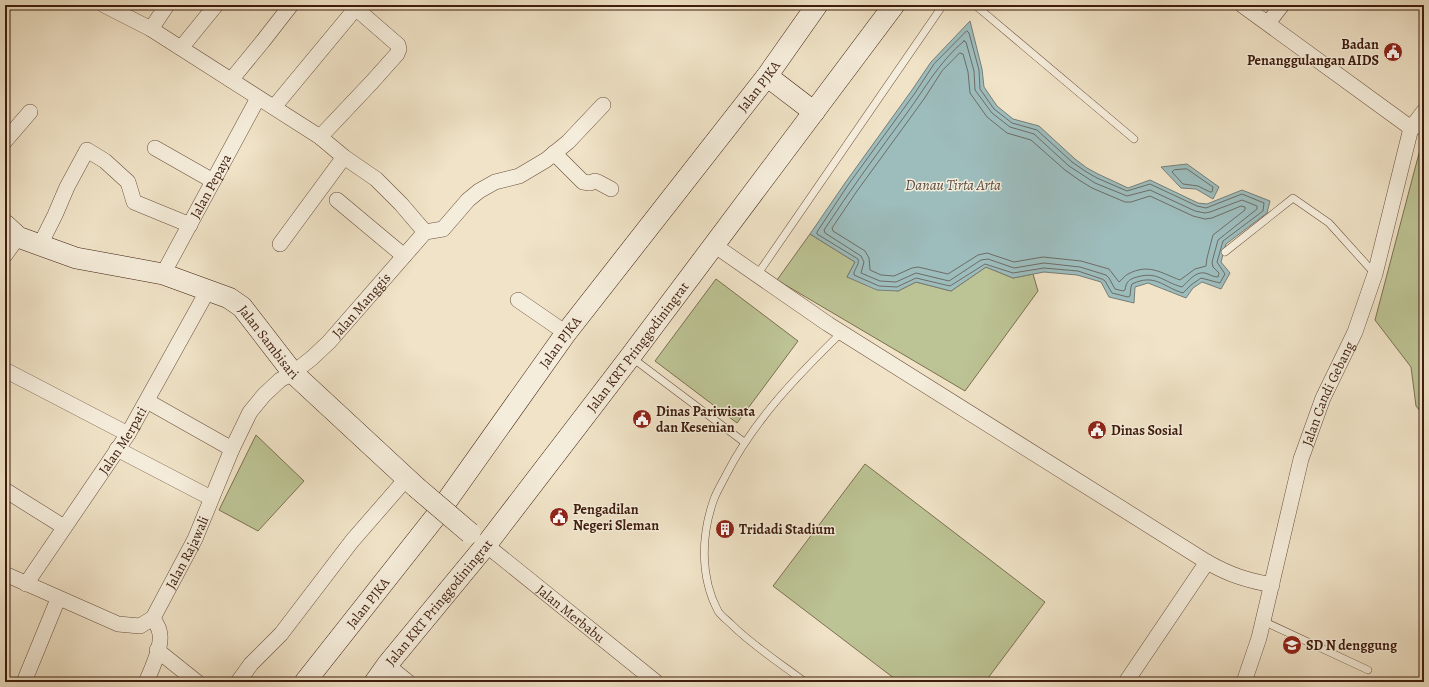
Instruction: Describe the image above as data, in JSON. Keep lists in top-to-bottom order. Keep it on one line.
{"streets":{"main road":["Jalan PJKA","Jalan Sambisari","Jalan KRT Pringgodiningrat"],"street":["Jalan Pepaya","Jalan Manggis","Jalan Candi Gebang","Jalan Merpati","Jalan Rajawali","Jalan Merbabu"]},"crossings":[["Jalan Pepaya","Jalan Sambisari"],["Jalan Manggis","Jalan Sambisari"],["Jalan Manggis","Jalan Rajawali"],["Jalan Sambisari","Jalan KRT Pringgodiningrat"],["Jalan Sambisari","Jalan Merpati"],["Jalan Sambisari","Jalan Rajawali"],["Jalan Sambisari","Jalan Merbabu"],["Jalan KRT Pringgodiningrat","Jalan Merbabu"]],"water":["Danau Tirta Arta"],"places":{"public building":["Badan Penanggulangan AIDS","Dinas Pariwisata dan Kesenian","Dinas Sosial","Pengadilan Negeri Sleman"],"building":["Tridadi Stadium"],"school or university":["SD N denggung"]}}
